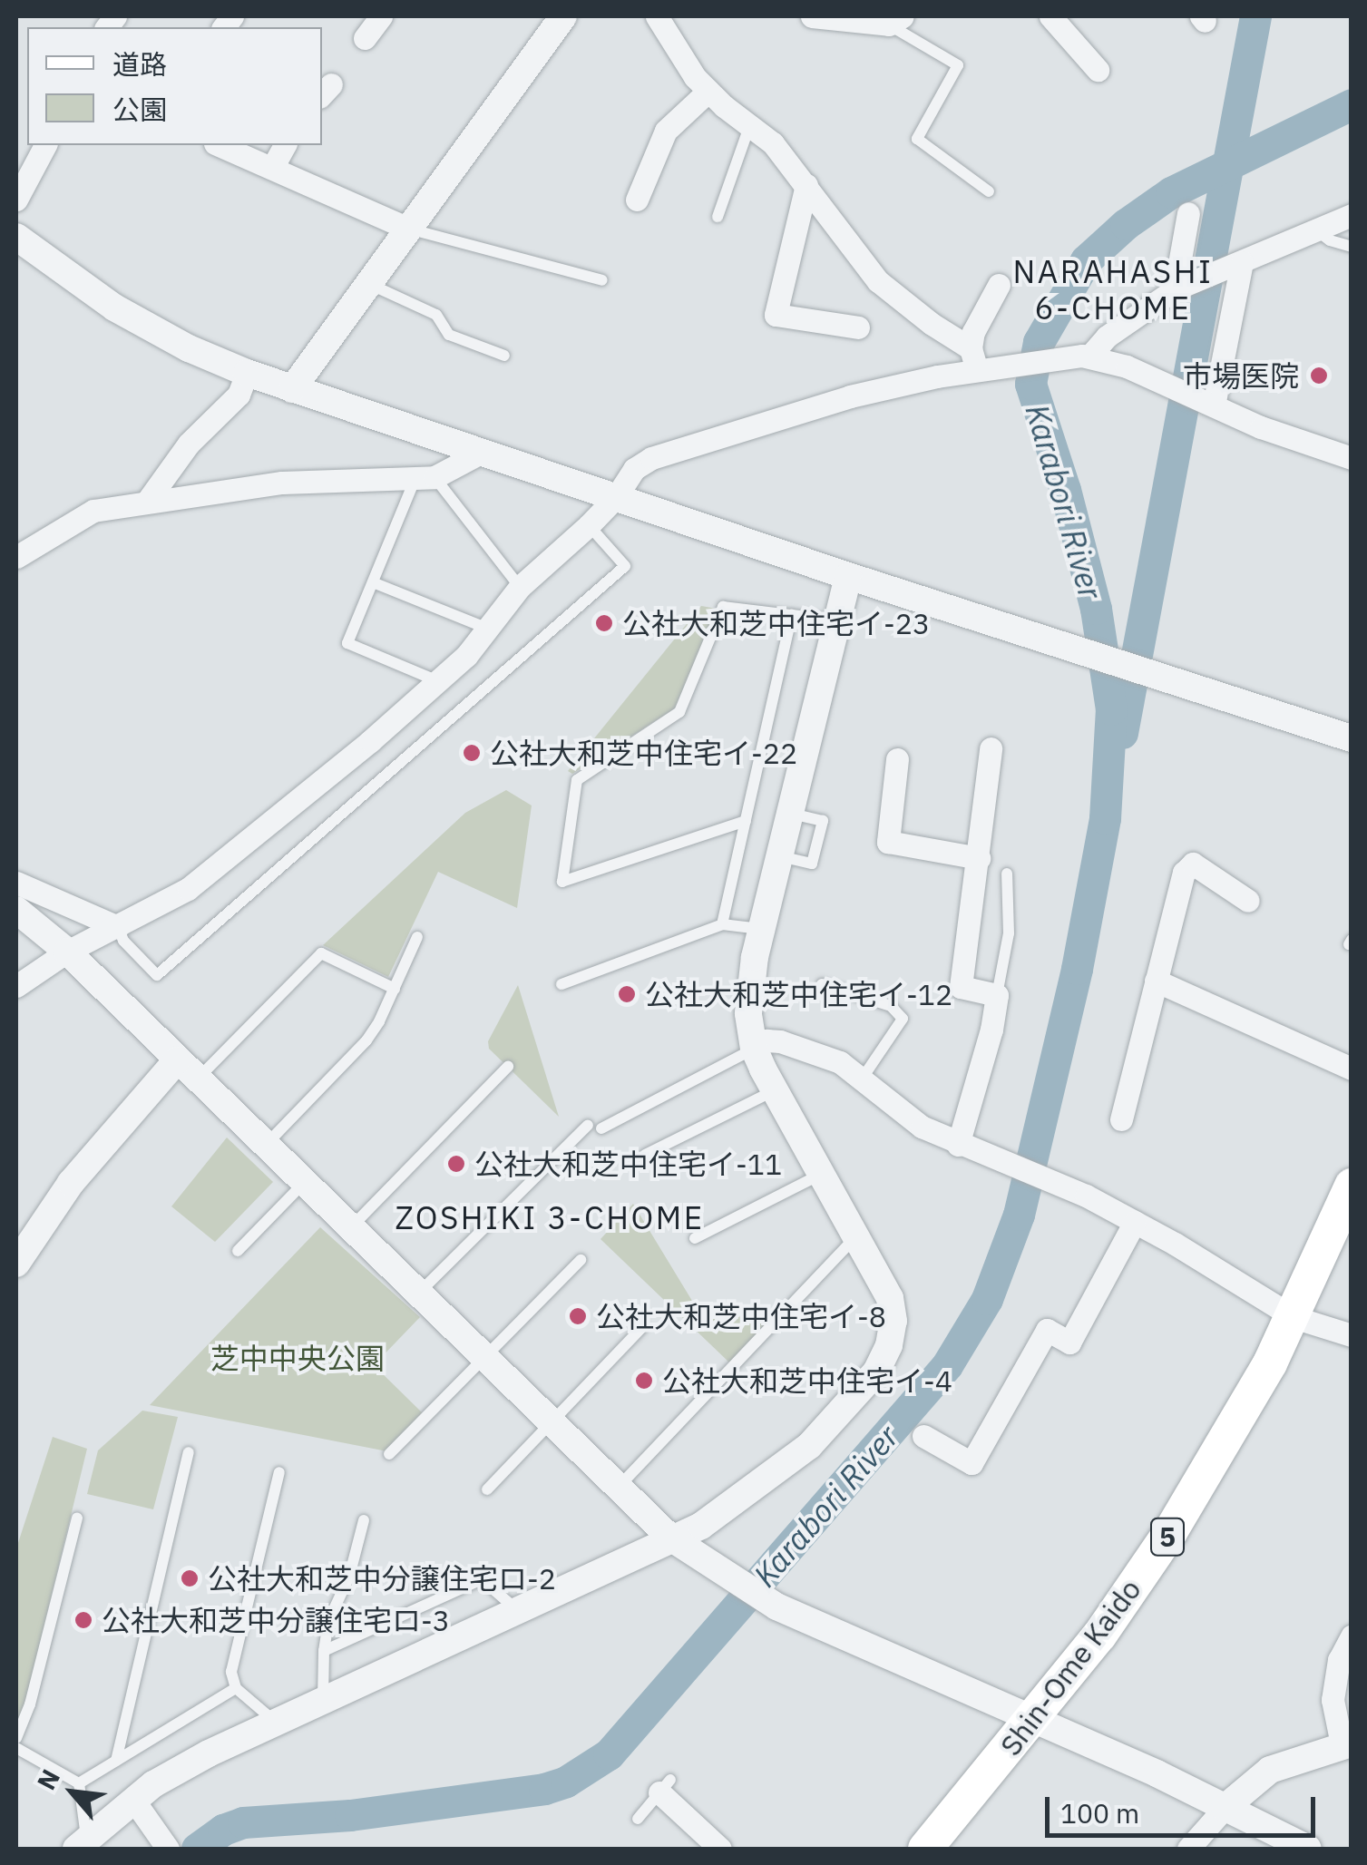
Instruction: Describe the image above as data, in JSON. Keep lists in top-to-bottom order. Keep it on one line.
{"streets":{"main road":["5","Shin-Ome Kaido"]},"districts":["NARAHASHI 6-CHOME","ZOSHIKI 3-CHOME"],"water":["Karabori River"],"parks":["芝中中央公園"],"places":["市場医院","公社大和芝中住宅イ-23","公社大和芝中住宅イ-22","公社大和芝中住宅イ-12","公社大和芝中住宅イ-11","公社大和芝中住宅イ-8","公社大和芝中住宅イ-4","公社大和芝中分譲住宅ロ-2","公社大和芝中分譲住宅ロ-3"],"legend":["道路","公園"],"scale_bar":"100 m","north":"top left"}
